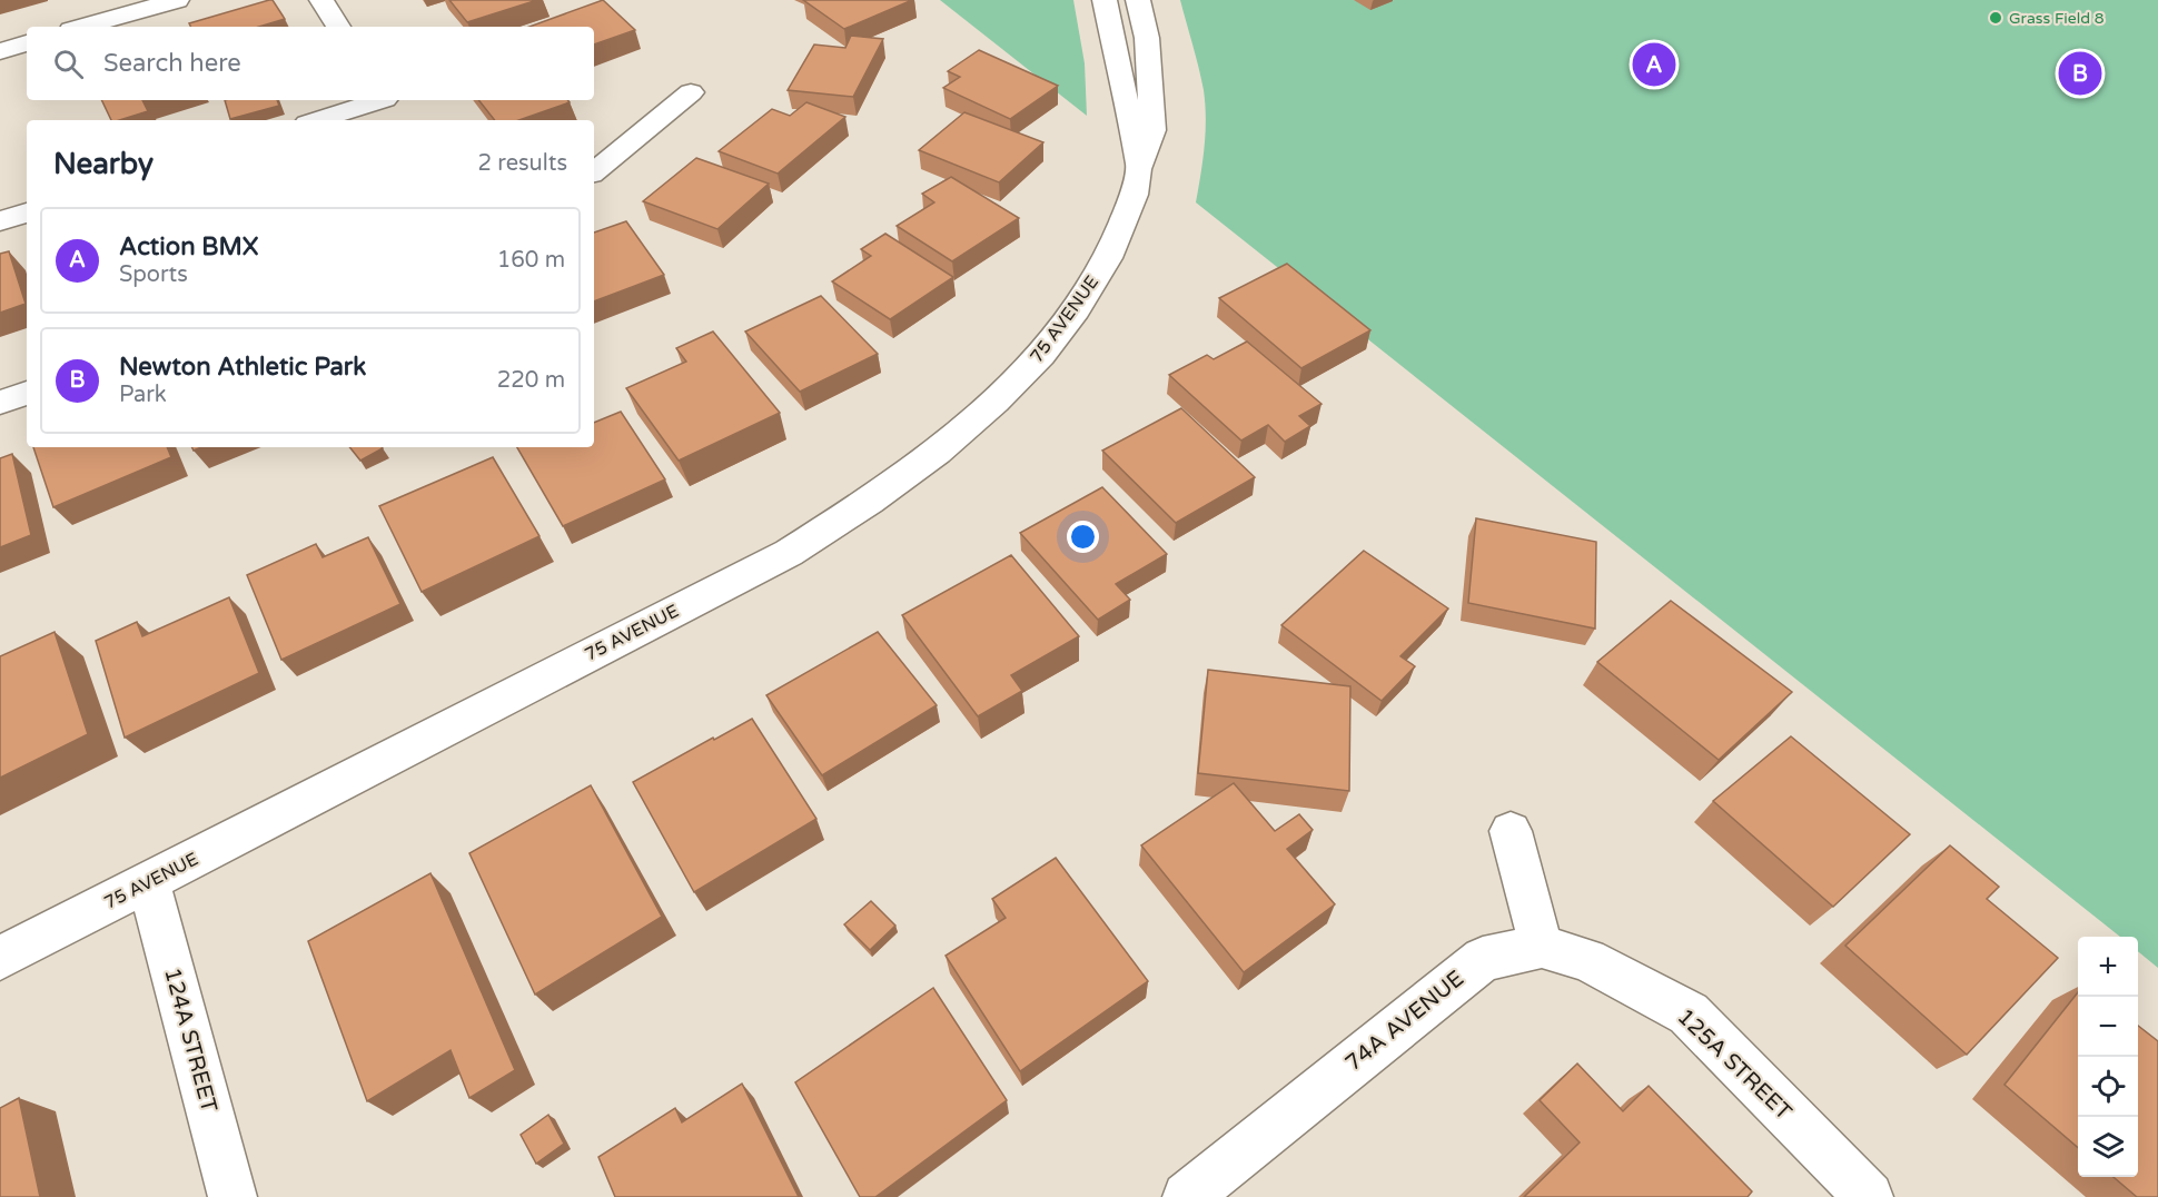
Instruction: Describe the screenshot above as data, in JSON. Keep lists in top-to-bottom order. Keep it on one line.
{"streets":{"street":["75 AVENUE","74A AVENUE","124A STREET","125A STREET"]},"crossings":[["75 AVENUE","124A STREET"],["74A AVENUE","125A STREET"]],"places":["Grass Field 8"],"page":{"search":"Search here","pins":["A","B"],"heading":["Nearby","2 results"],"list":[{"mark":"A","name":"Action BMX","note":"Sports","value":"160 m"},{"mark":"B","name":"Newton Athletic Park","note":"Park","value":"220 m"}],"map_buttons":["+","−"]}}
